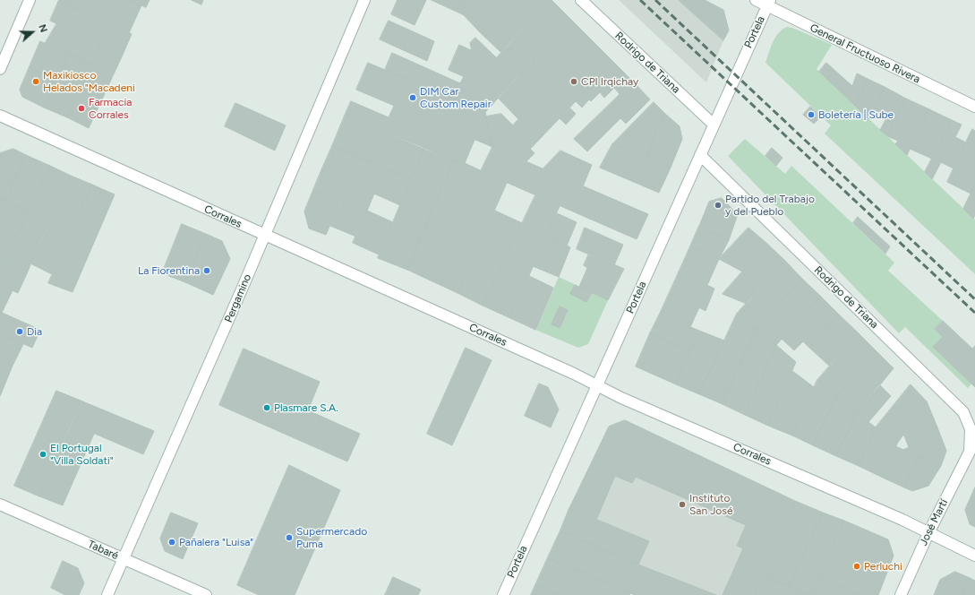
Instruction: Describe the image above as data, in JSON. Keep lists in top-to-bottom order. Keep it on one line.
{"streets":{"street":["Portela","General Fructuoso Rivera","Rodrigo de Triana","Corrales","Pergamino","José Martí","Tabaré"]},"crossings":[["Portela","General Fructuoso Rivera"],["Portela","Rodrigo de Triana"],["Portela","Corrales"],["Rodrigo de Triana","José Martí"],["Corrales","Pergamino"],["Corrales","José Martí"],["Pergamino","Tabaré"]],"places":["Maxikiosco Helados \"Macadeni","CPI Irqichay","DIM Car Custom Repair","Farmacia Corrales","Boletería | Sube","Partido del Trabajo y del Pueblo","La Fiorentina","Dia","Plasmare S.A.","El Portugal \"Villa Soldati\"","Instituto San José","Supermercado Puma","Pañalera \"Luisa\"","Perluchi"],"north":"right"}
